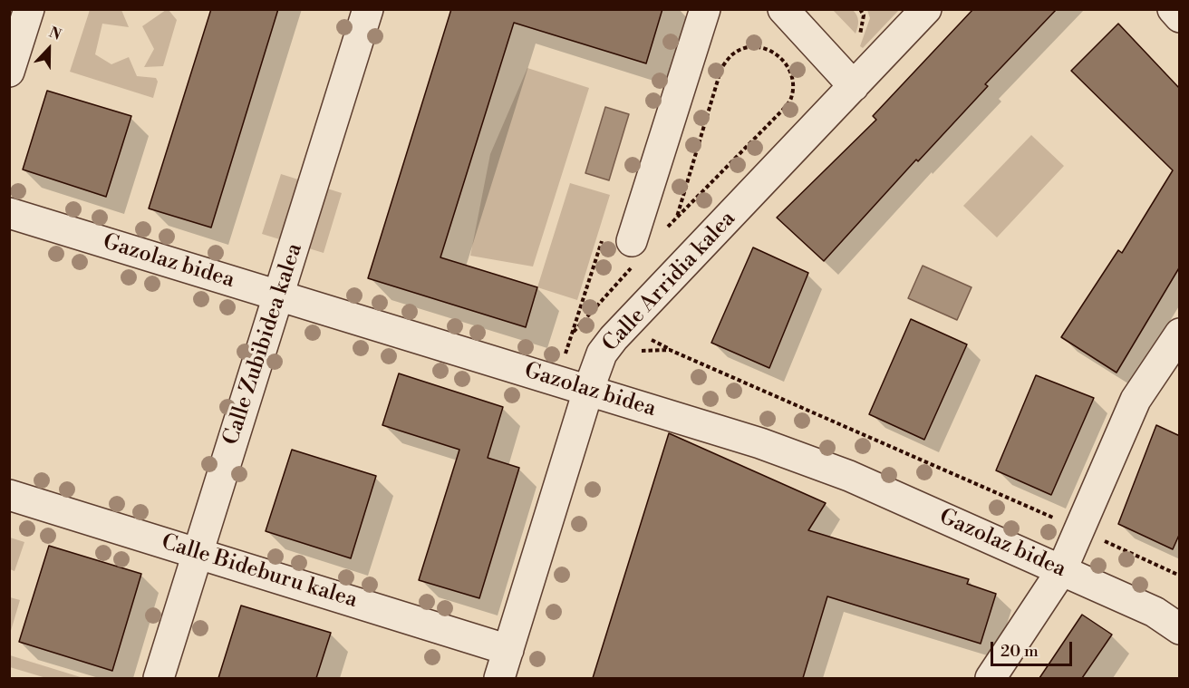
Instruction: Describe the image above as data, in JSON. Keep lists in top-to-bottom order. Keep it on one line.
{"streets":{"street":["Gazolaz bidea","Calle Arridia kalea","Calle Zubibidea kalea","Calle Bideburu kalea"]},"crossings":[["Gazolaz bidea","Calle Arridia kalea"],["Gazolaz bidea","Calle Zubibidea kalea"],["Calle Arridia kalea","Calle Bideburu kalea"],["Calle Zubibidea kalea","Calle Bideburu kalea"]],"scale_bar":"20 m","north":"top"}
